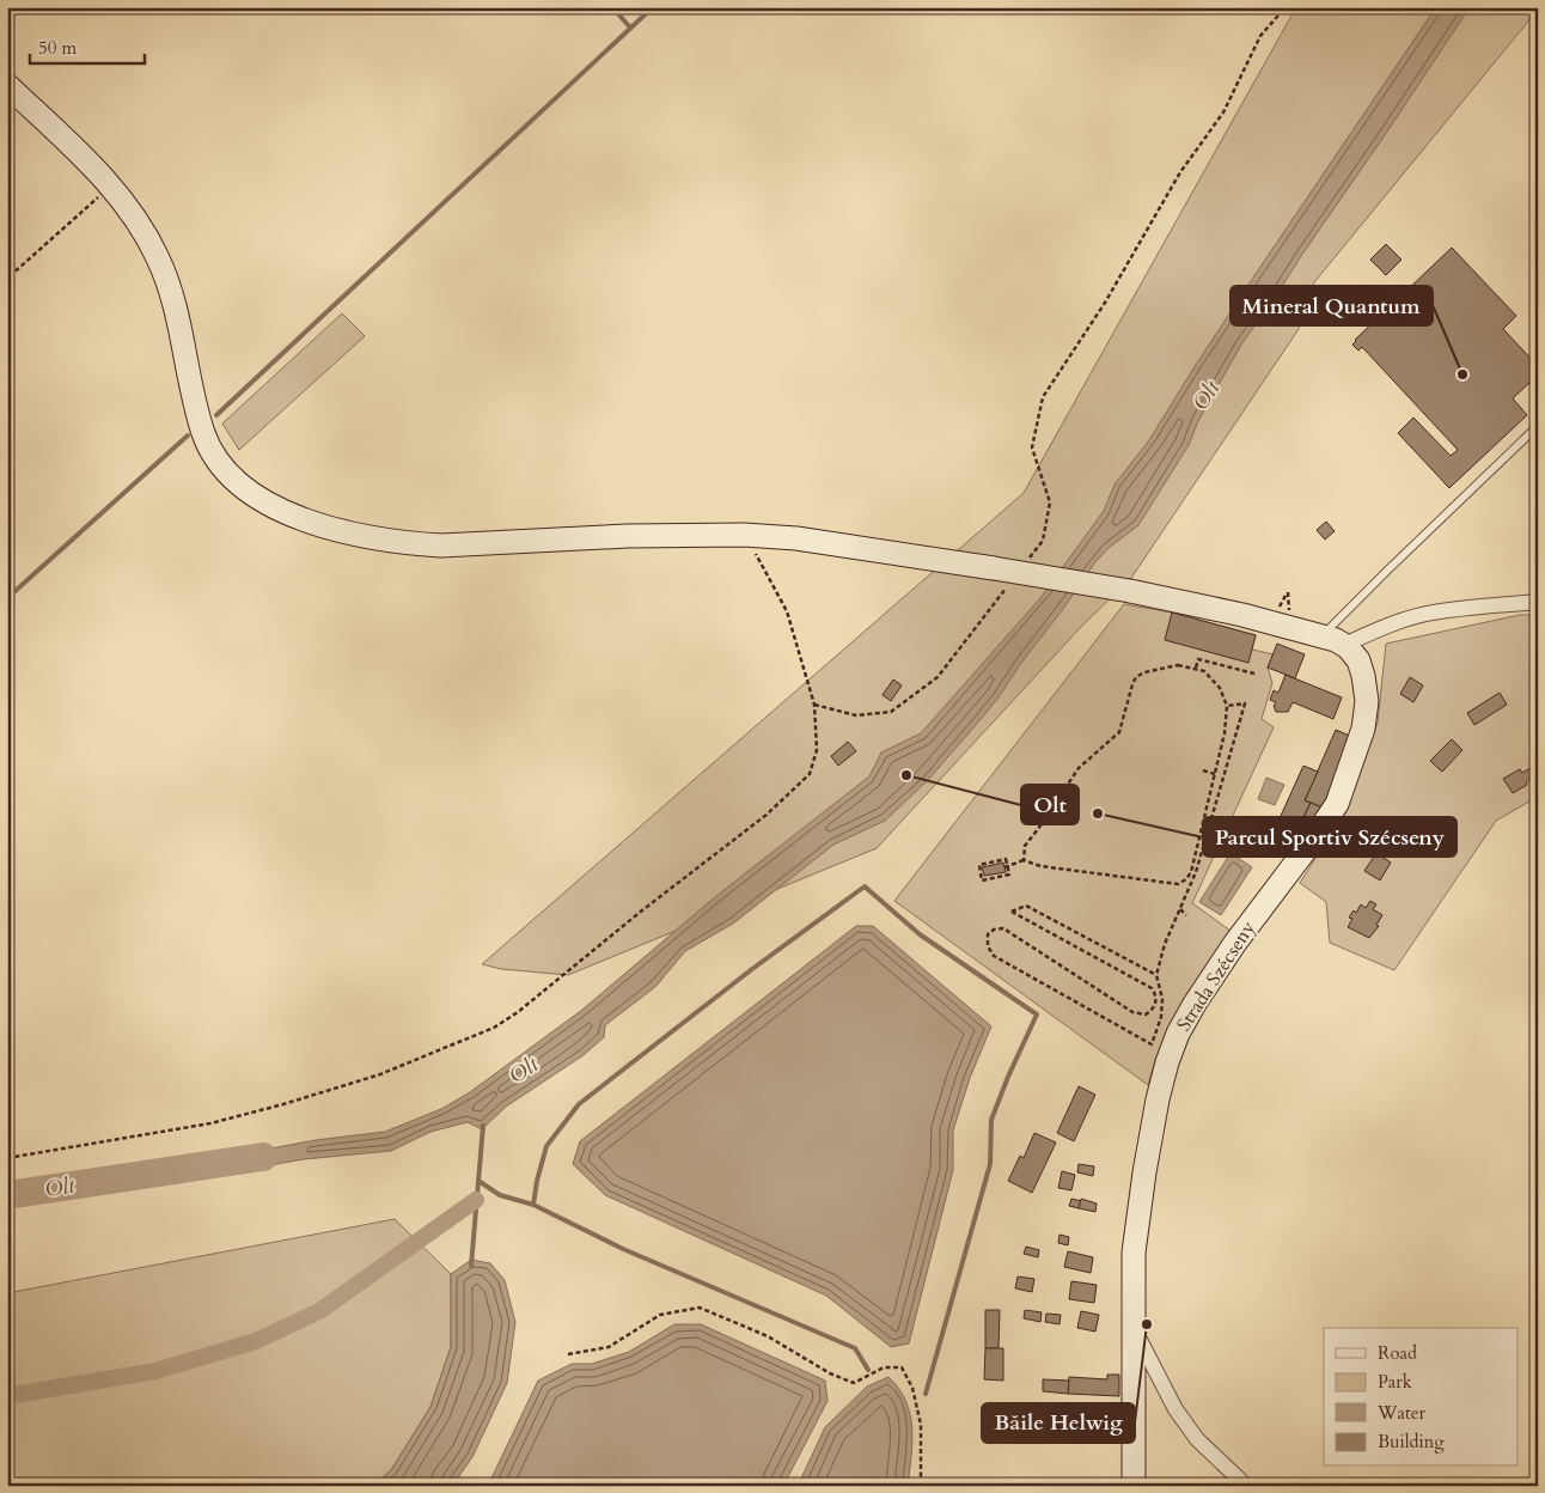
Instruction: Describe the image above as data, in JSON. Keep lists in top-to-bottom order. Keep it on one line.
{"streets":{"street":["Strada Szécseny"]},"water":["Olt"],"places":["Mineral Quantum","Olt","Parcul Sportiv Szécseny","Băile Helwig"],"legend":["Road","Park","Water","Building"],"scale_bar":"50 m"}
